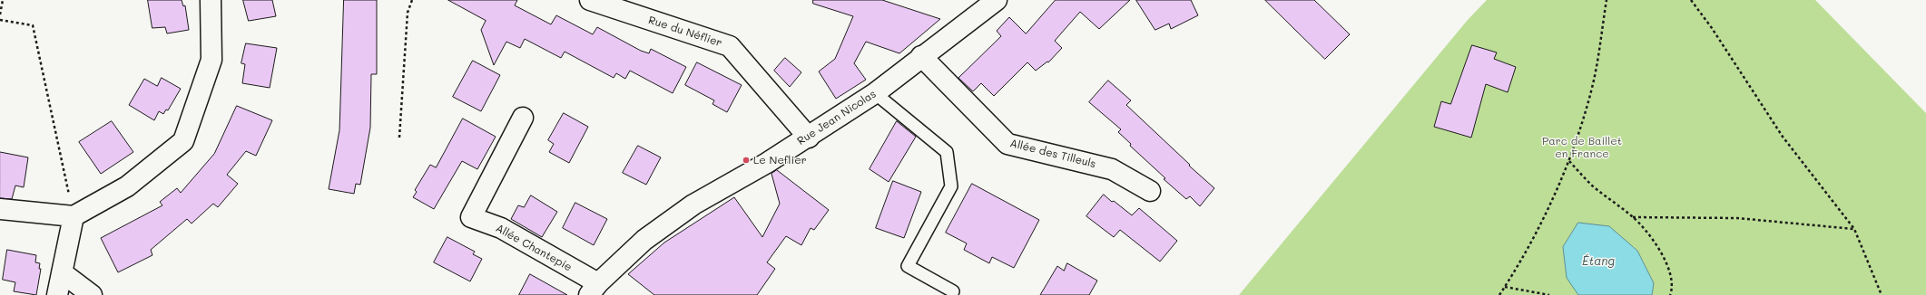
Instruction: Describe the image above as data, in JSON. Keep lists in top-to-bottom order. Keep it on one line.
{"streets":{"street":["Rue du Néflier","Rue Jean Nicolas","Allée des Tilleuls","Allée Chantepie"]},"crossings":[["Rue du Néflier","Rue Jean Nicolas"],["Rue Jean Nicolas","Allée des Tilleuls"],["Rue Jean Nicolas","Allée Chantepie"]],"water":["Étang"],"parks":["Parc de Baillet en France"],"places":["Le Neflier"]}
